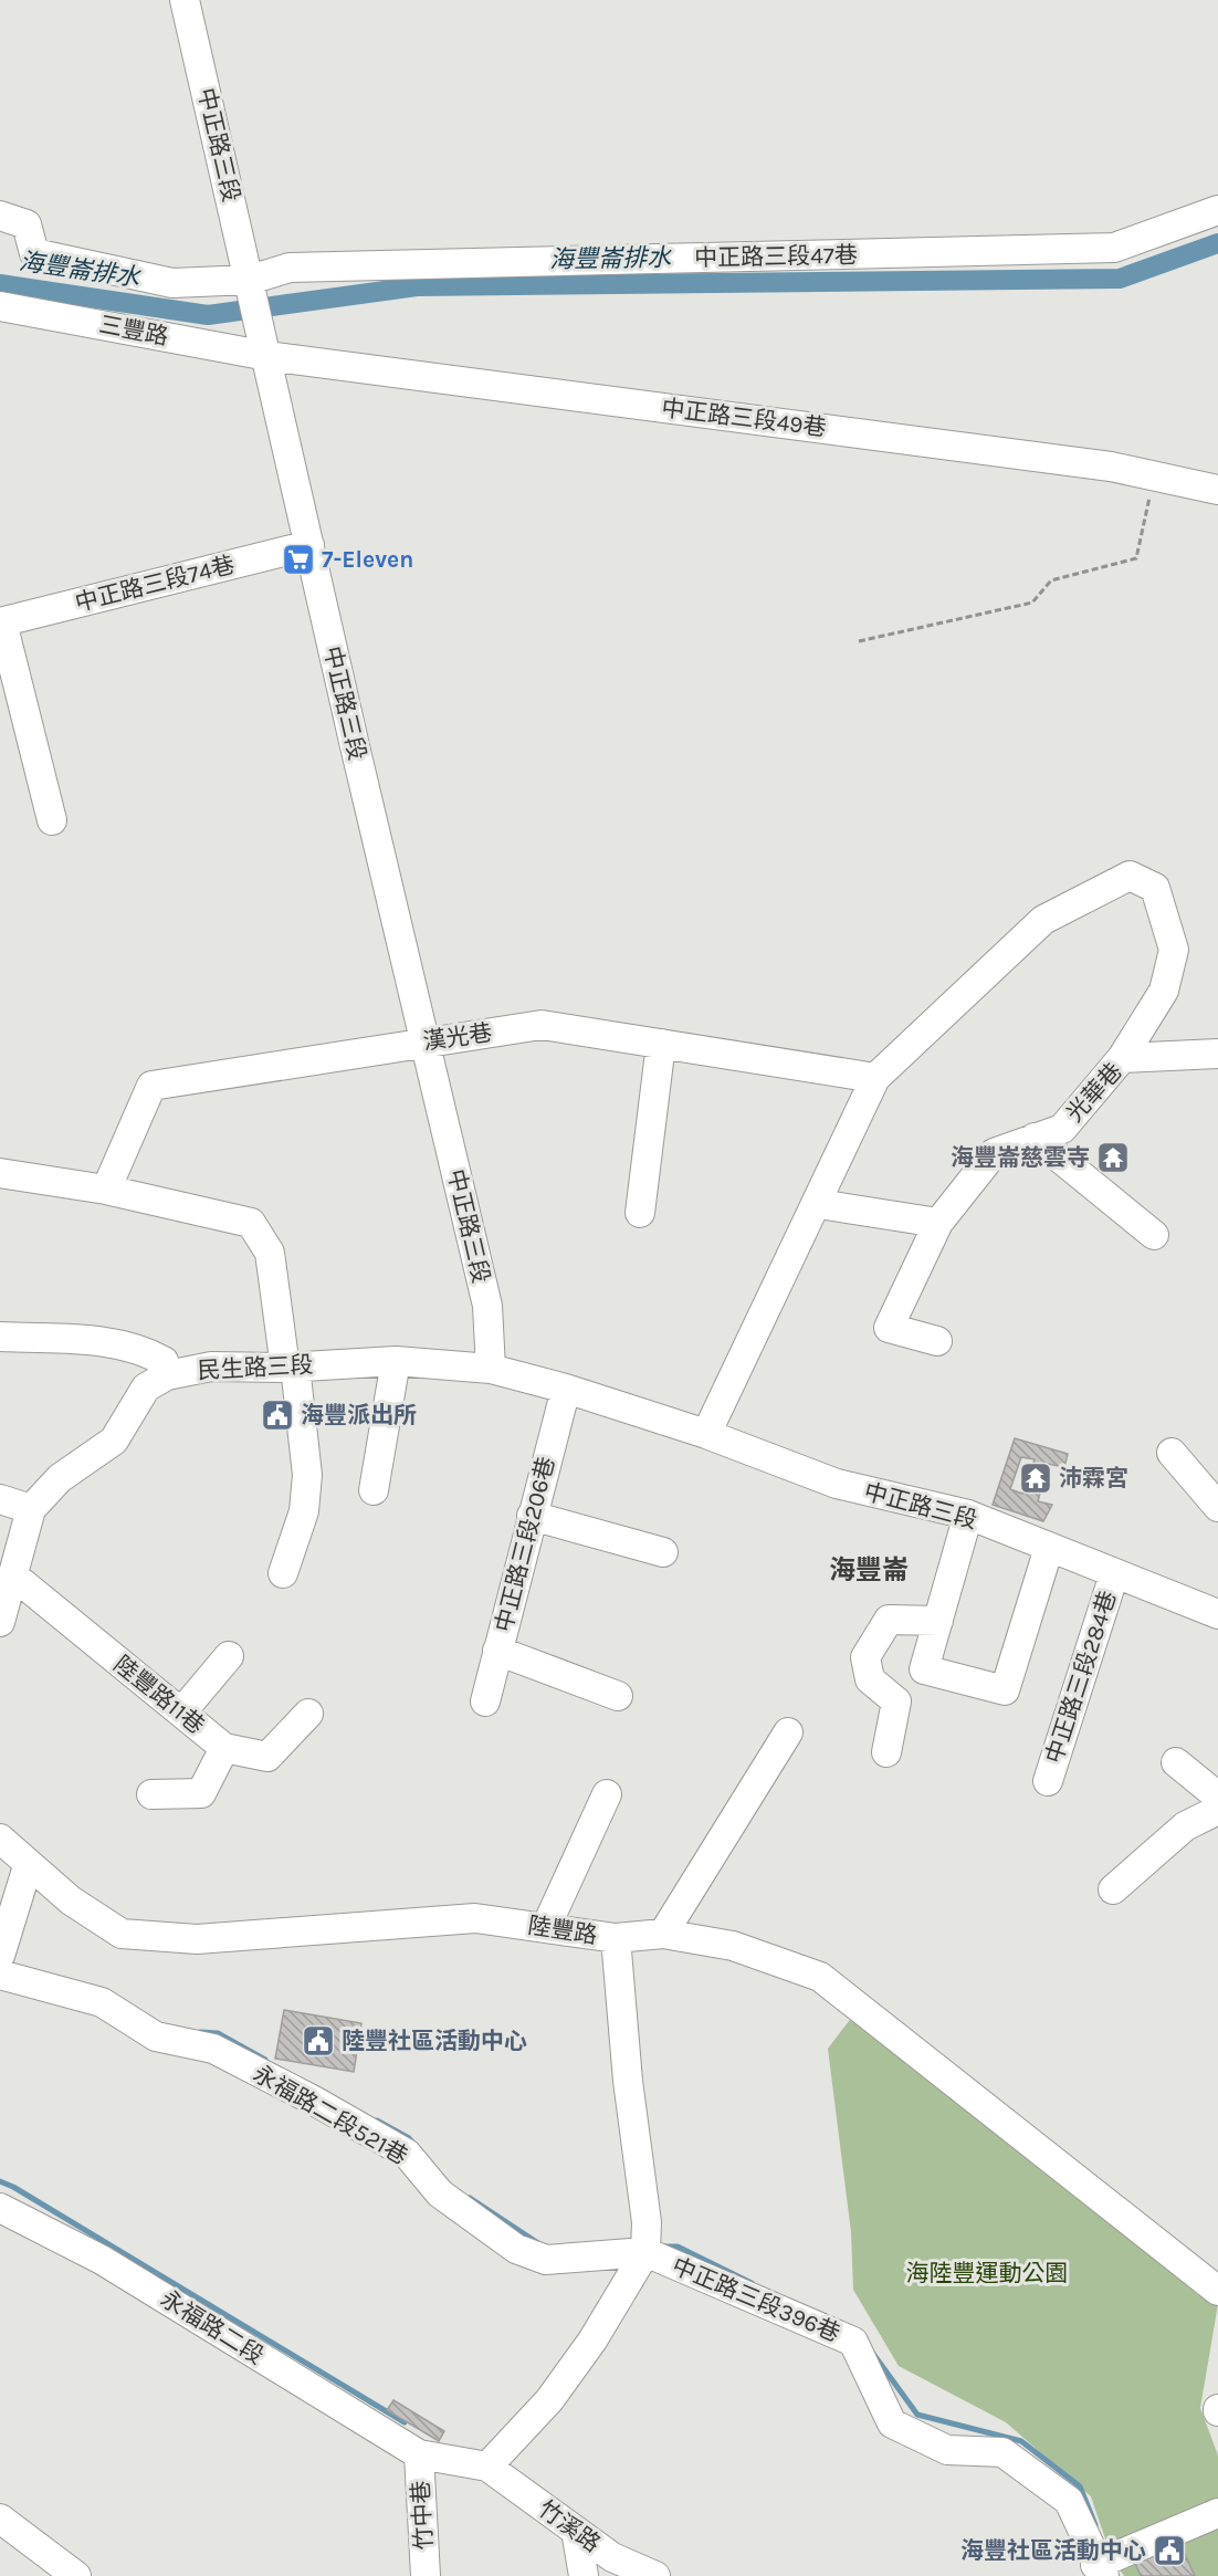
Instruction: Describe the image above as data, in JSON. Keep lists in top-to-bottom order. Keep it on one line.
{"streets":{"street":["中正路三段","中正路三段47巷","三豐路","中正路三段49巷","中正路三段74巷","漢光巷","光華巷","民生路三段","中正路三段206巷","中正路三段284巷","陸豐路11巷","陸豐路","永福路二段521巷","中正路三段396巷","永福路二段","竹中巷","竹溪路"]},"crossings":[["中正路三段","中正路三段47巷"],["中正路三段","三豐路"],["中正路三段","中正路三段49巷"],["中正路三段","中正路三段74巷"],["中正路三段","漢光巷"],["中正路三段","民生路三段"],["中正路三段","中正路三段206巷"],["中正路三段","中正路三段284巷"],["三豐路","中正路三段49巷"],["陸豐路","永福路二段521巷"],["陸豐路","中正路三段396巷"],["永福路二段521巷","中正路三段396巷"],["永福路二段","竹中巷"]],"districts":["海豐崙"],"water":["海豐崙排水"],"parks":["海陸豐運動公園"],"places":{"supermarket":["7-Eleven"],"temple":["海豐崙慈雲寺","沛霖宮"],"public building":["海豐派出所","陸豐社區活動中心","海豐社區活動中心"]}}
